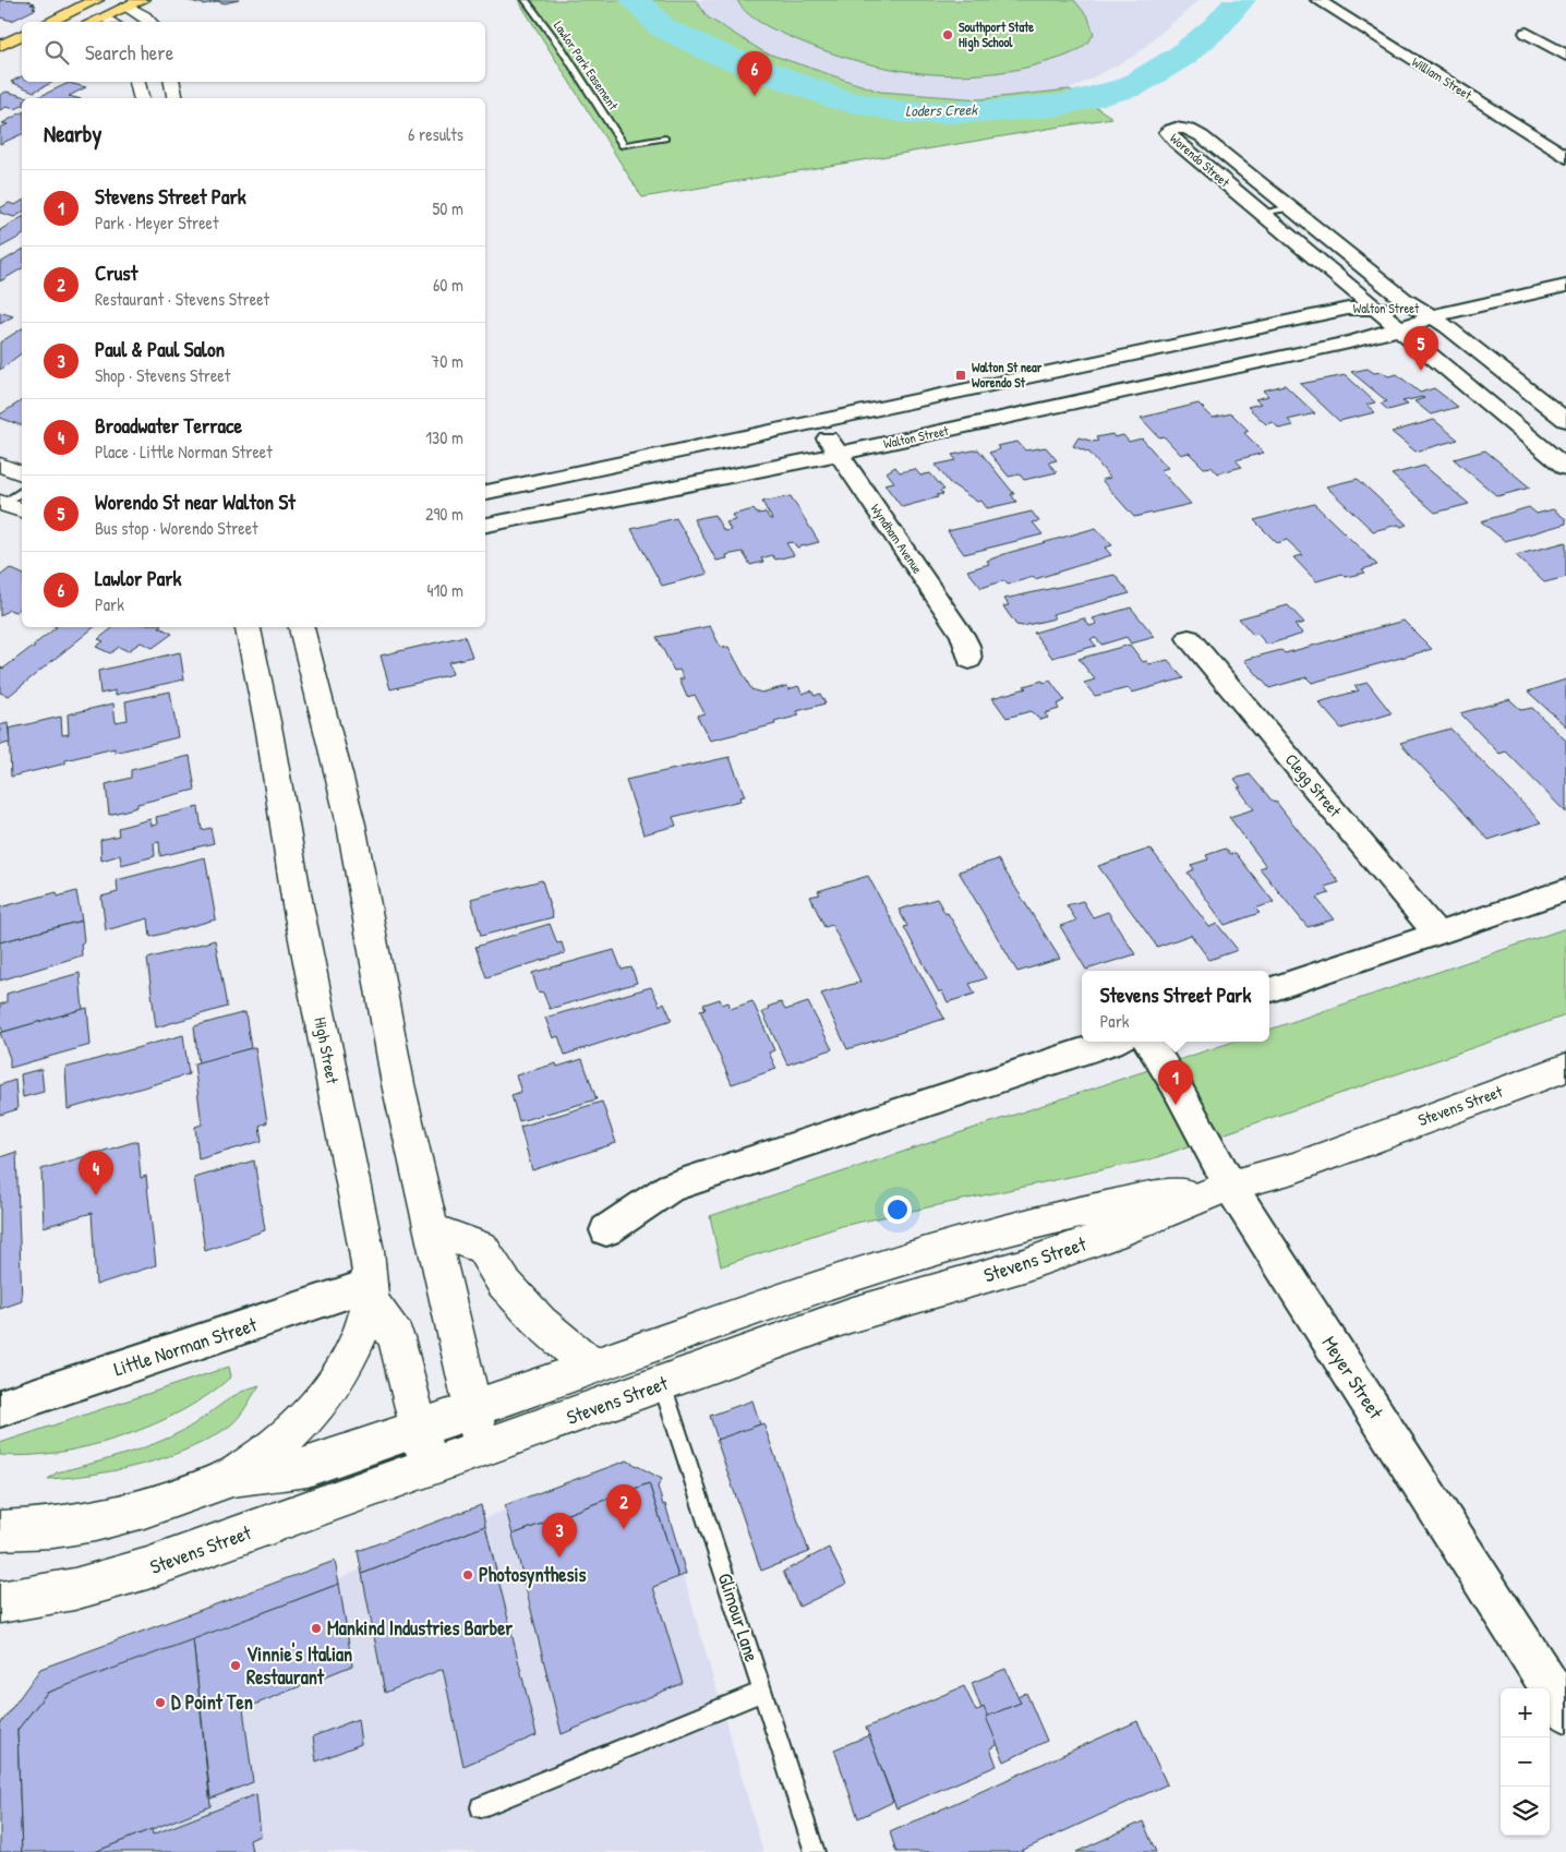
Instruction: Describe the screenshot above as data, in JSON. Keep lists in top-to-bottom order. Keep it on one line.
{"streets":{"main road":["High Street","Stevens Street"],"street":["William Street","Worendo Street","Walton Street","Wyndham Avenue","Clegg Street","Little Norman Street","Meyer Street"],"lane":["Lawlor Park Easement","Glimour Lane"]},"crossings":[["Worendo Street","Walton Street"],["Walton Street","Wyndham Avenue"],["High Street","Stevens Street"],["High Street","Little Norman Street"],["Stevens Street","Meyer Street"],["Stevens Street","Glimour Lane"]],"water":["Loders Creek"],"places":{"other":["Southport State High School","Photosynthesis","Mankind Industries Barber","Vinnie's Italian Restaurant","D Point Ten"],"transit":["Walton St near Worendo St"]},"page":{"search":"Search here","pins":["6","5","1","4","2","3"],"heading":["Nearby","6 results"],"list":[{"mark":"1","name":"Stevens Street Park","note":"Park · Meyer Street","value":"50 m"},{"mark":"2","name":"Crust","note":"Restaurant · Stevens Street","value":"60 m"},{"mark":"3","name":"Paul & Paul Salon","note":"Shop · Stevens Street","value":"70 m"},{"mark":"4","name":"Broadwater Terrace","note":"Place · Little Norman Street","value":"130 m"},{"mark":"5","name":"Worendo St near Walton St","note":"Bus stop · Worendo Street","value":"290 m"},{"mark":"6","name":"Lawlor Park","note":"Park","value":"410 m"}],"popup":["Stevens Street Park","Park"],"map_buttons":["+","−"]}}
